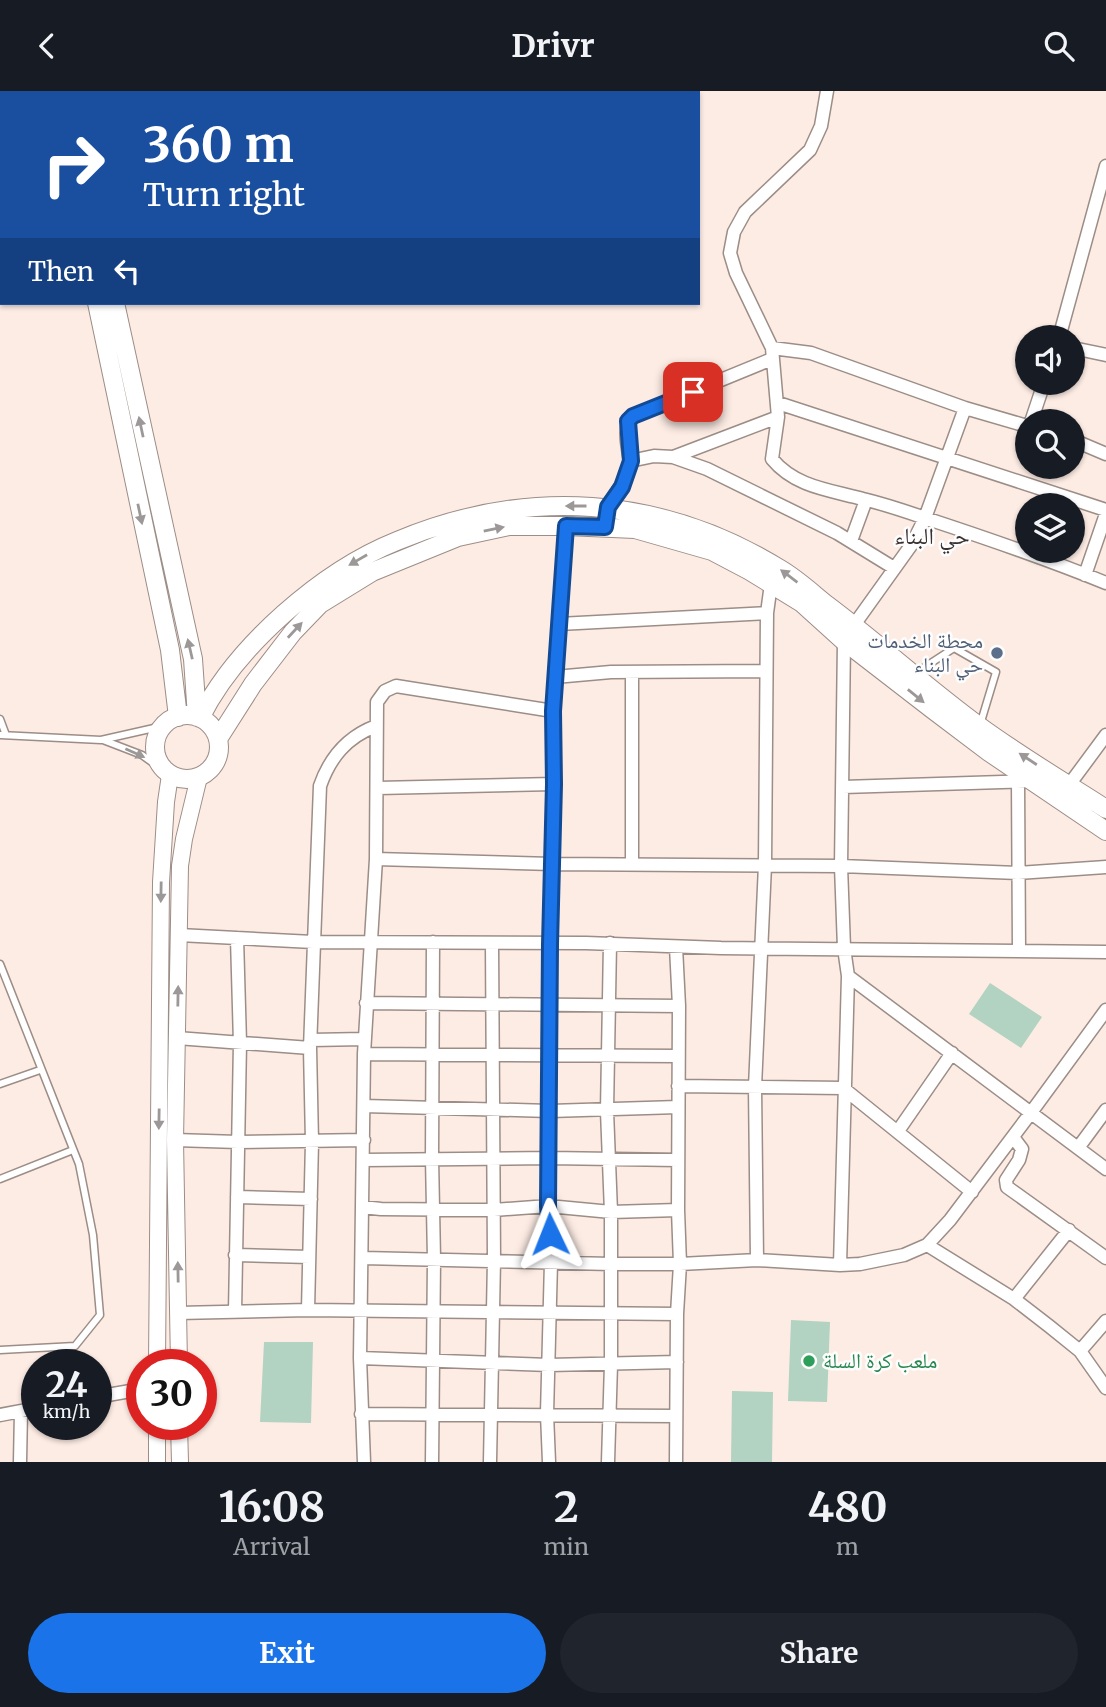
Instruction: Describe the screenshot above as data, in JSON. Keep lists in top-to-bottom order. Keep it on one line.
{"districts":["حي البناء"],"places":["محطة الخدمات حي البناء","ملعب كرة السلة"],"page":{"header":"Drivr","turn":["360 m","Turn right"],"then":"Then","speed":"24 km/h","limit":"30","eta":["16:08","Arrival","2","min","480","m"],"buttons":["Exit","Share"]}}
